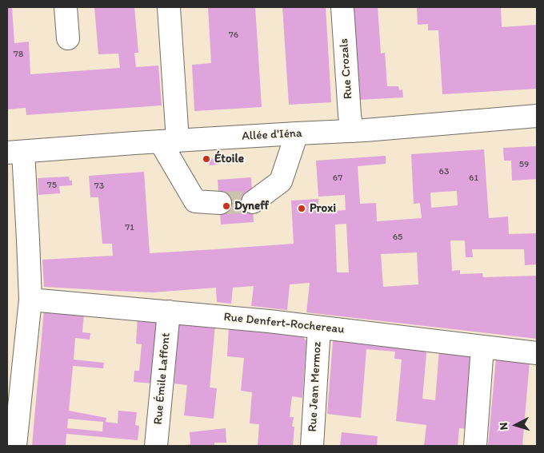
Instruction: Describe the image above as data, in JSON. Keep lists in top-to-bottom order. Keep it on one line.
{"streets":{"street":["Rue Crozals","Allée d'Iéna","Rue Denfert-Rochereau","Rue Émile Laffont","Rue Jean Mermoz"]},"crossings":[["Rue Crozals","Allée d'Iéna"],["Rue Denfert-Rochereau","Rue Émile Laffont"],["Rue Denfert-Rochereau","Rue Jean Mermoz"]],"places":["Étoile","Dyneff","Proxi"],"house_numbers":["76","78","59","63","67","61","75","73","71","65"],"north":"left"}
